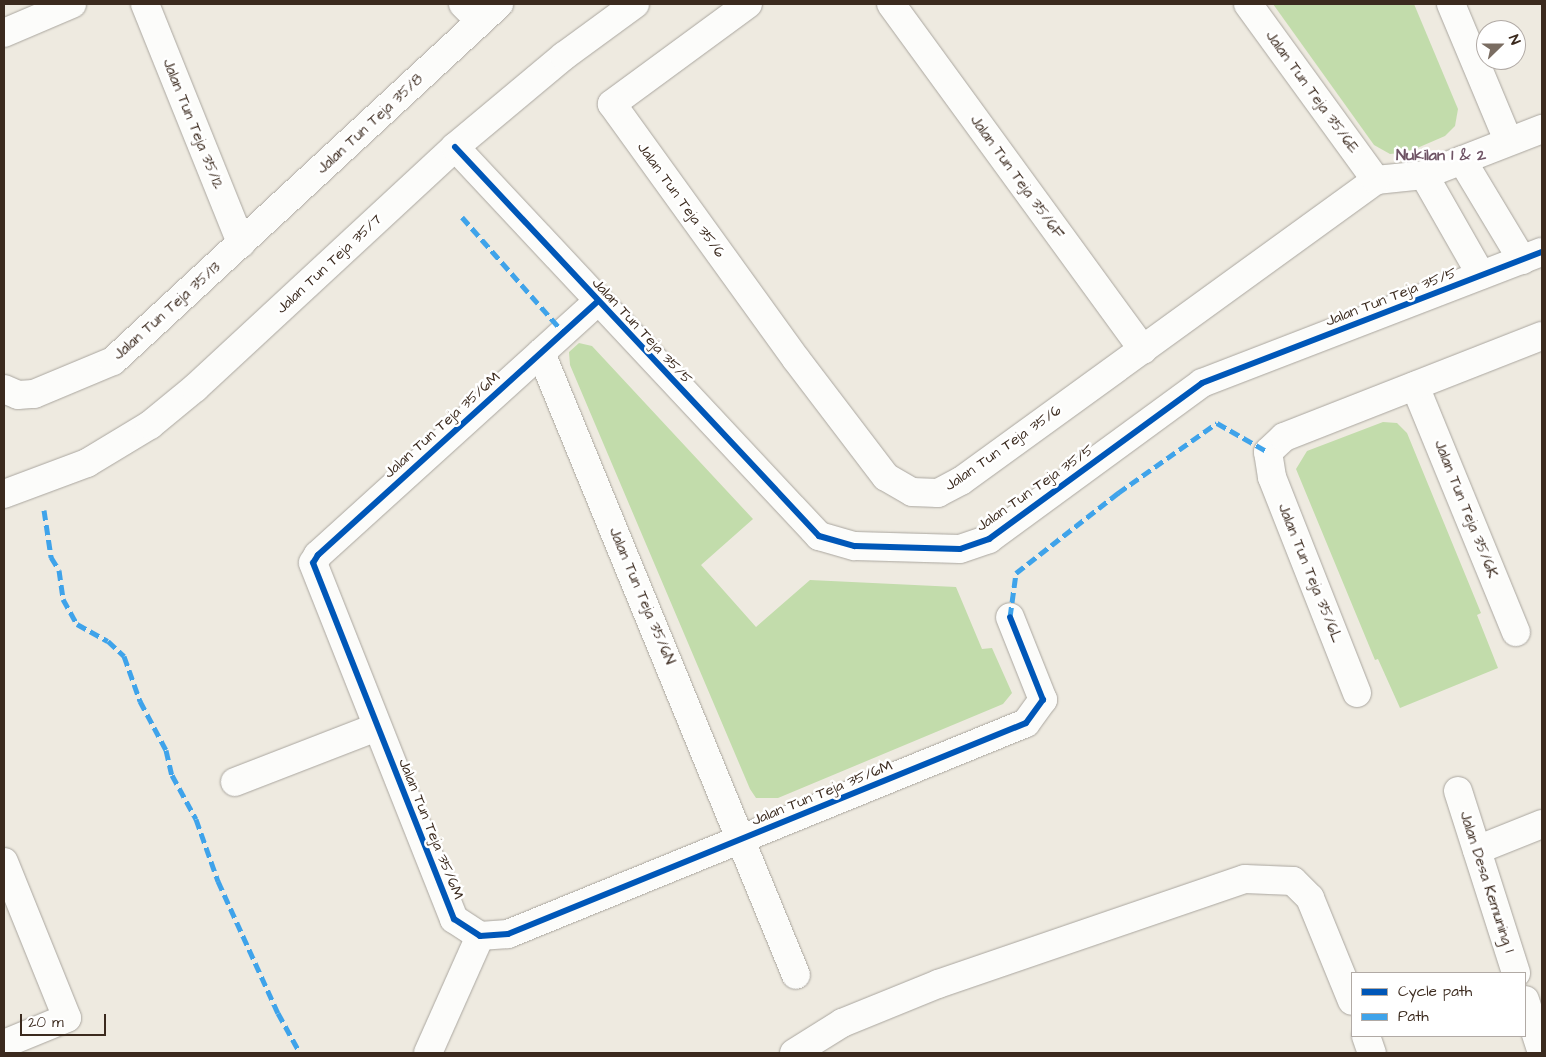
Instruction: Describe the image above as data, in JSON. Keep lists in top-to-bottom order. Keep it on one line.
{"streets":{"street":["Jalan Tun Teja 35/6E","Jalan Tun Teja 35/12","Jalan Tun Teja 35/8","Jalan Tun Teja 35/6F","Jalan Tun Teja 35/6","Jalan Tun Teja 35/7","Jalan Tun Teja 35/5","Jalan Tun Teja 35/13","Jalan Tun Teja 35/6M","Jalan Tun Teja 35/6K","Jalan Tun Teja 35/6L","Jalan Tun Teja 35/6N","Jalan Desa Kemuning 1"]},"crossings":[["Jalan Tun Teja 35/6E","Jalan Tun Teja 35/6"],["Jalan Tun Teja 35/12","Jalan Tun Teja 35/8"],["Jalan Tun Teja 35/12","Jalan Tun Teja 35/13"],["Jalan Tun Teja 35/8","Jalan Tun Teja 35/13"],["Jalan Tun Teja 35/6F","Jalan Tun Teja 35/6"],["Jalan Tun Teja 35/7","Jalan Tun Teja 35/5"],["Jalan Tun Teja 35/5","Jalan Tun Teja 35/6M"],["Jalan Tun Teja 35/6M","Jalan Tun Teja 35/6N"],["Jalan Tun Teja 35/6K","Jalan Tun Teja 35/6L"]],"districts":["Nukilan 1 & 2"],"legend":["Cycle path","Path"],"scale_bar":"20 m","north":"right"}
